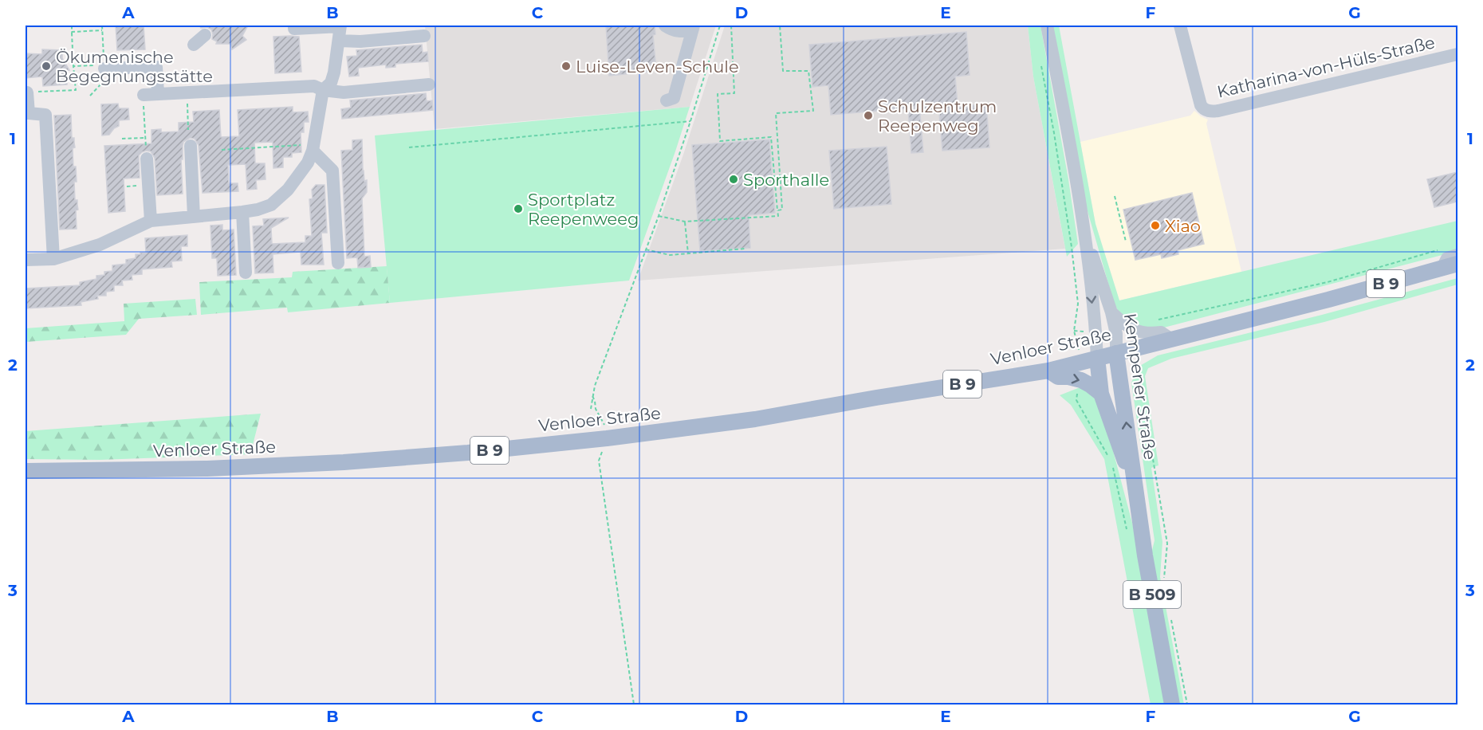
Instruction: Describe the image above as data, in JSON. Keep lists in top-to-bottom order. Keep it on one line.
{"streets":{"main road":["B 9","Venloer Straße","Kempener Straße","B 509"],"street":["Katharina-von-Hüls-Straße"]},"crossings":[["Venloer Straße","Kempener Straße"]],"places":["Ökumenische Begegnungsstätte","Luise-Leven-Schule","Schulzentrum Reepenweg","Sporthalle","Sportplatz Reepenweeg","Xiao"],"grid":{"columns":["A","B","C","D","E","F","G"],"rows":["1","2","3"]}}
